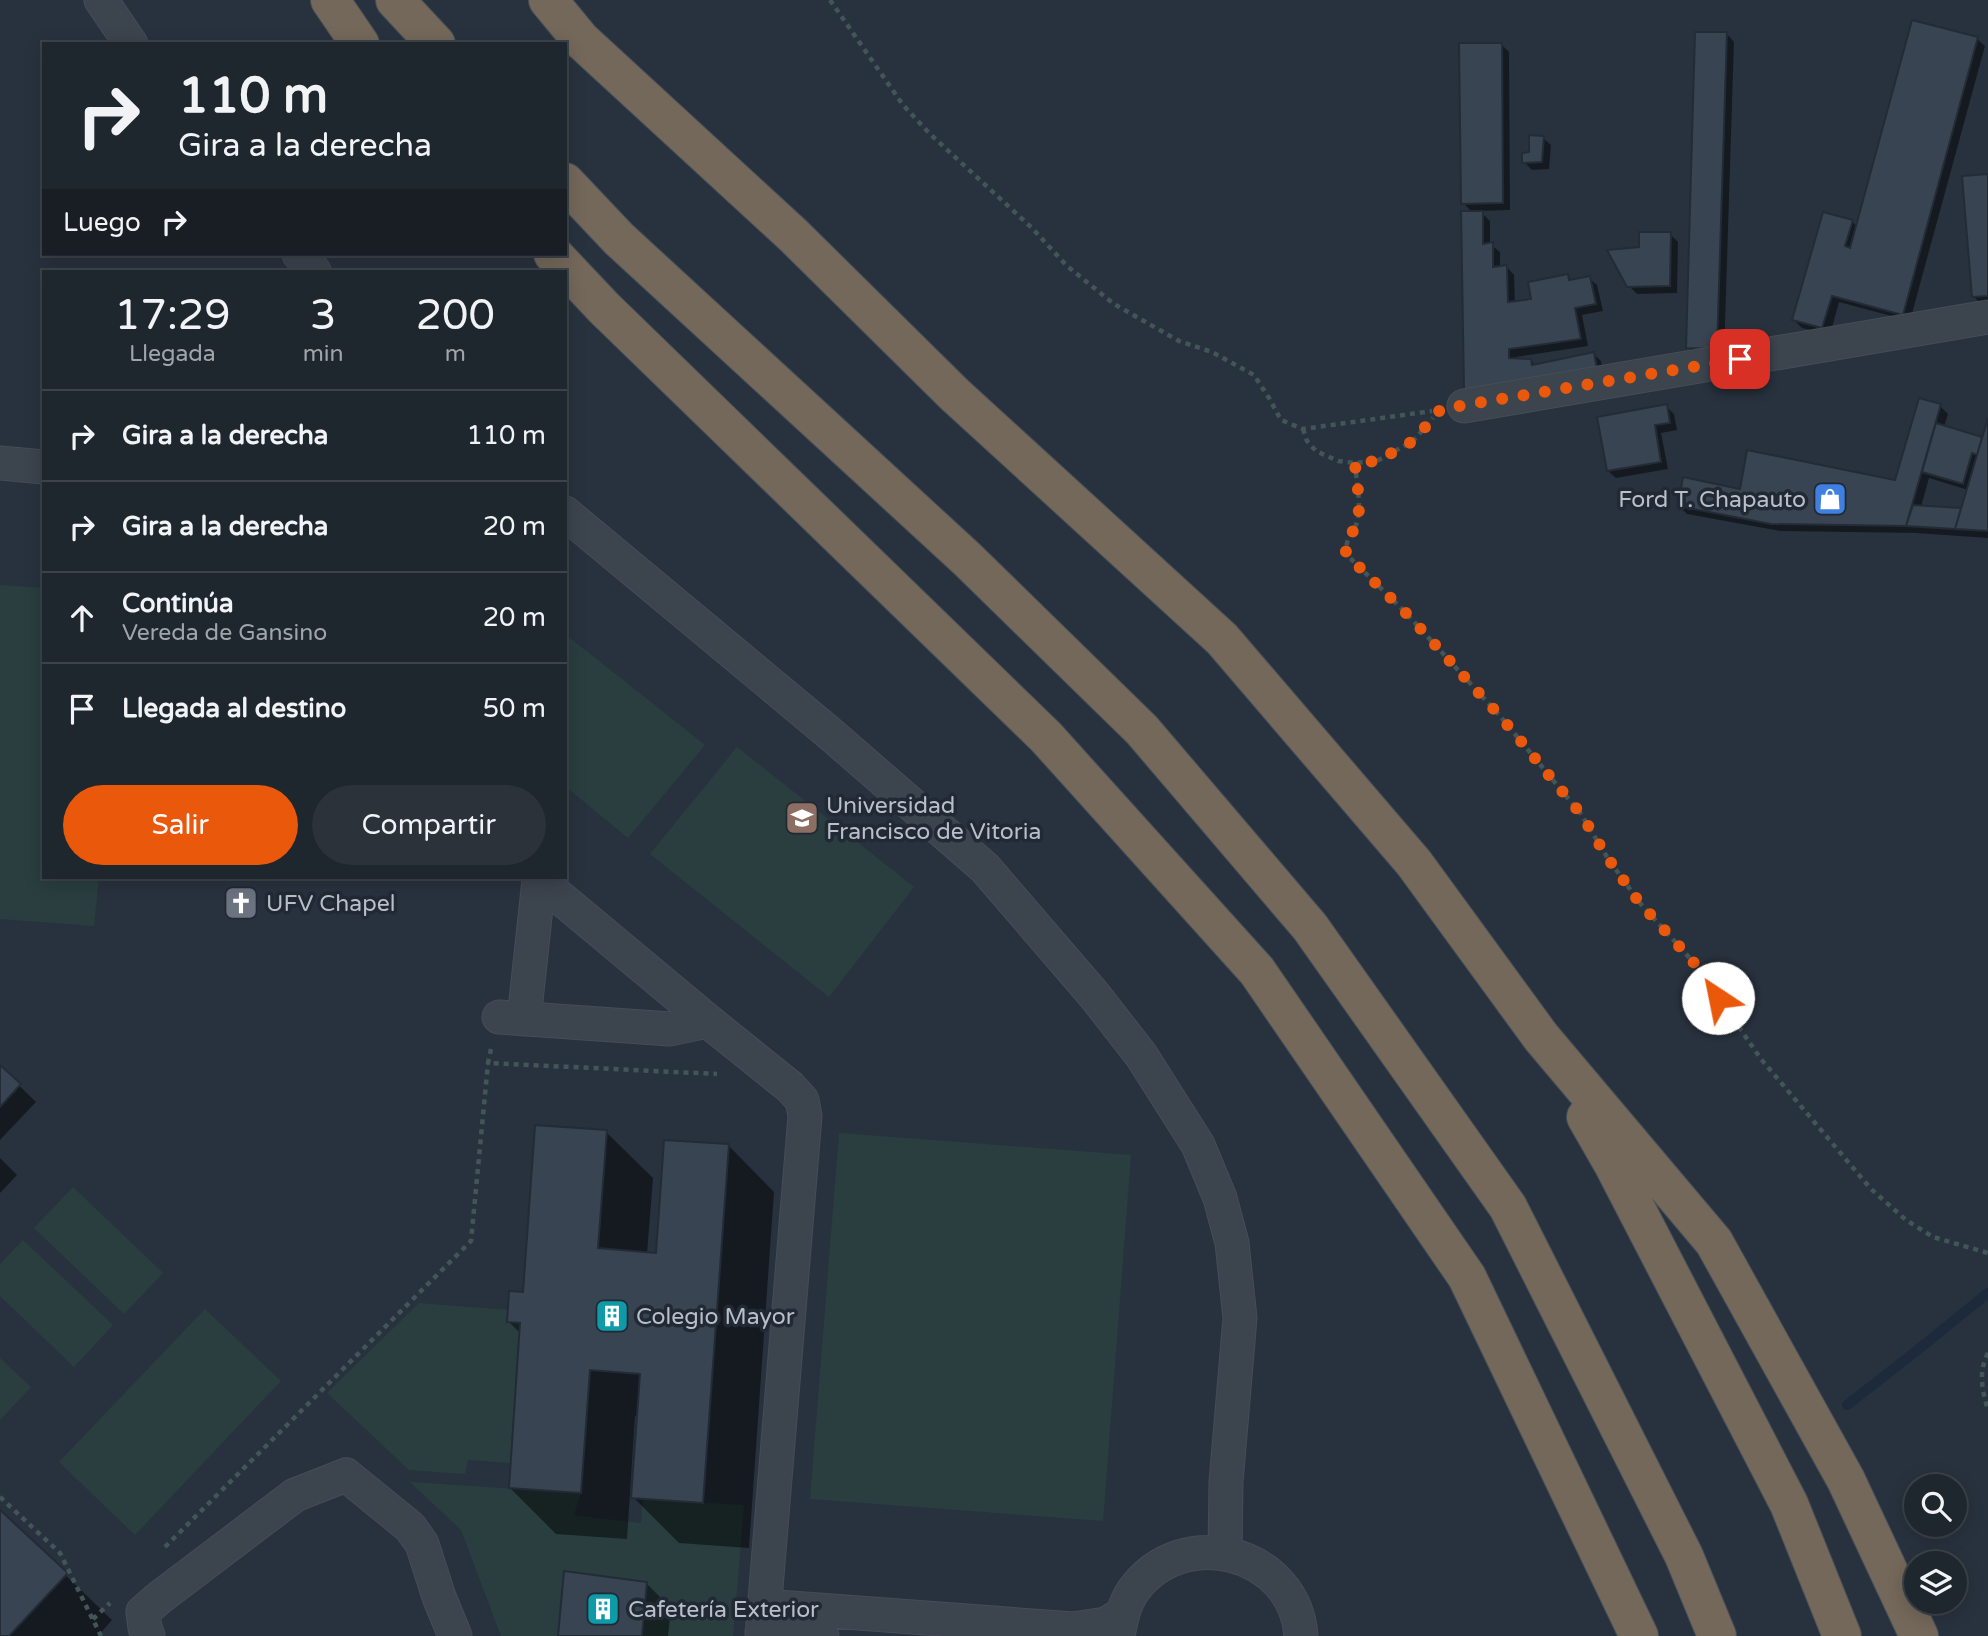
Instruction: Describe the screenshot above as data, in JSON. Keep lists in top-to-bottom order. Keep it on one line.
{"places":{"shop":["Ford T. Chapauto"],"school or university":["Universidad Francisco de Vitoria"],"church":["UFV Chapel"],"building":["Colegio Mayor","Cafetería Exterior"]},"page":{"turn":["110 m","Gira a la derecha"],"then":"Luego","eta":["17:29","Llegada","3","min","200","m"],"list":[{"name":"Gira a la derecha","value":"110 m"},{"name":"Gira a la derecha","value":"20 m"},{"name":"Continúa","note":"Vereda de Gansino","value":"20 m"},{"name":"Llegada al destino","value":"50 m"}],"buttons":["Salir","Compartir"]}}
